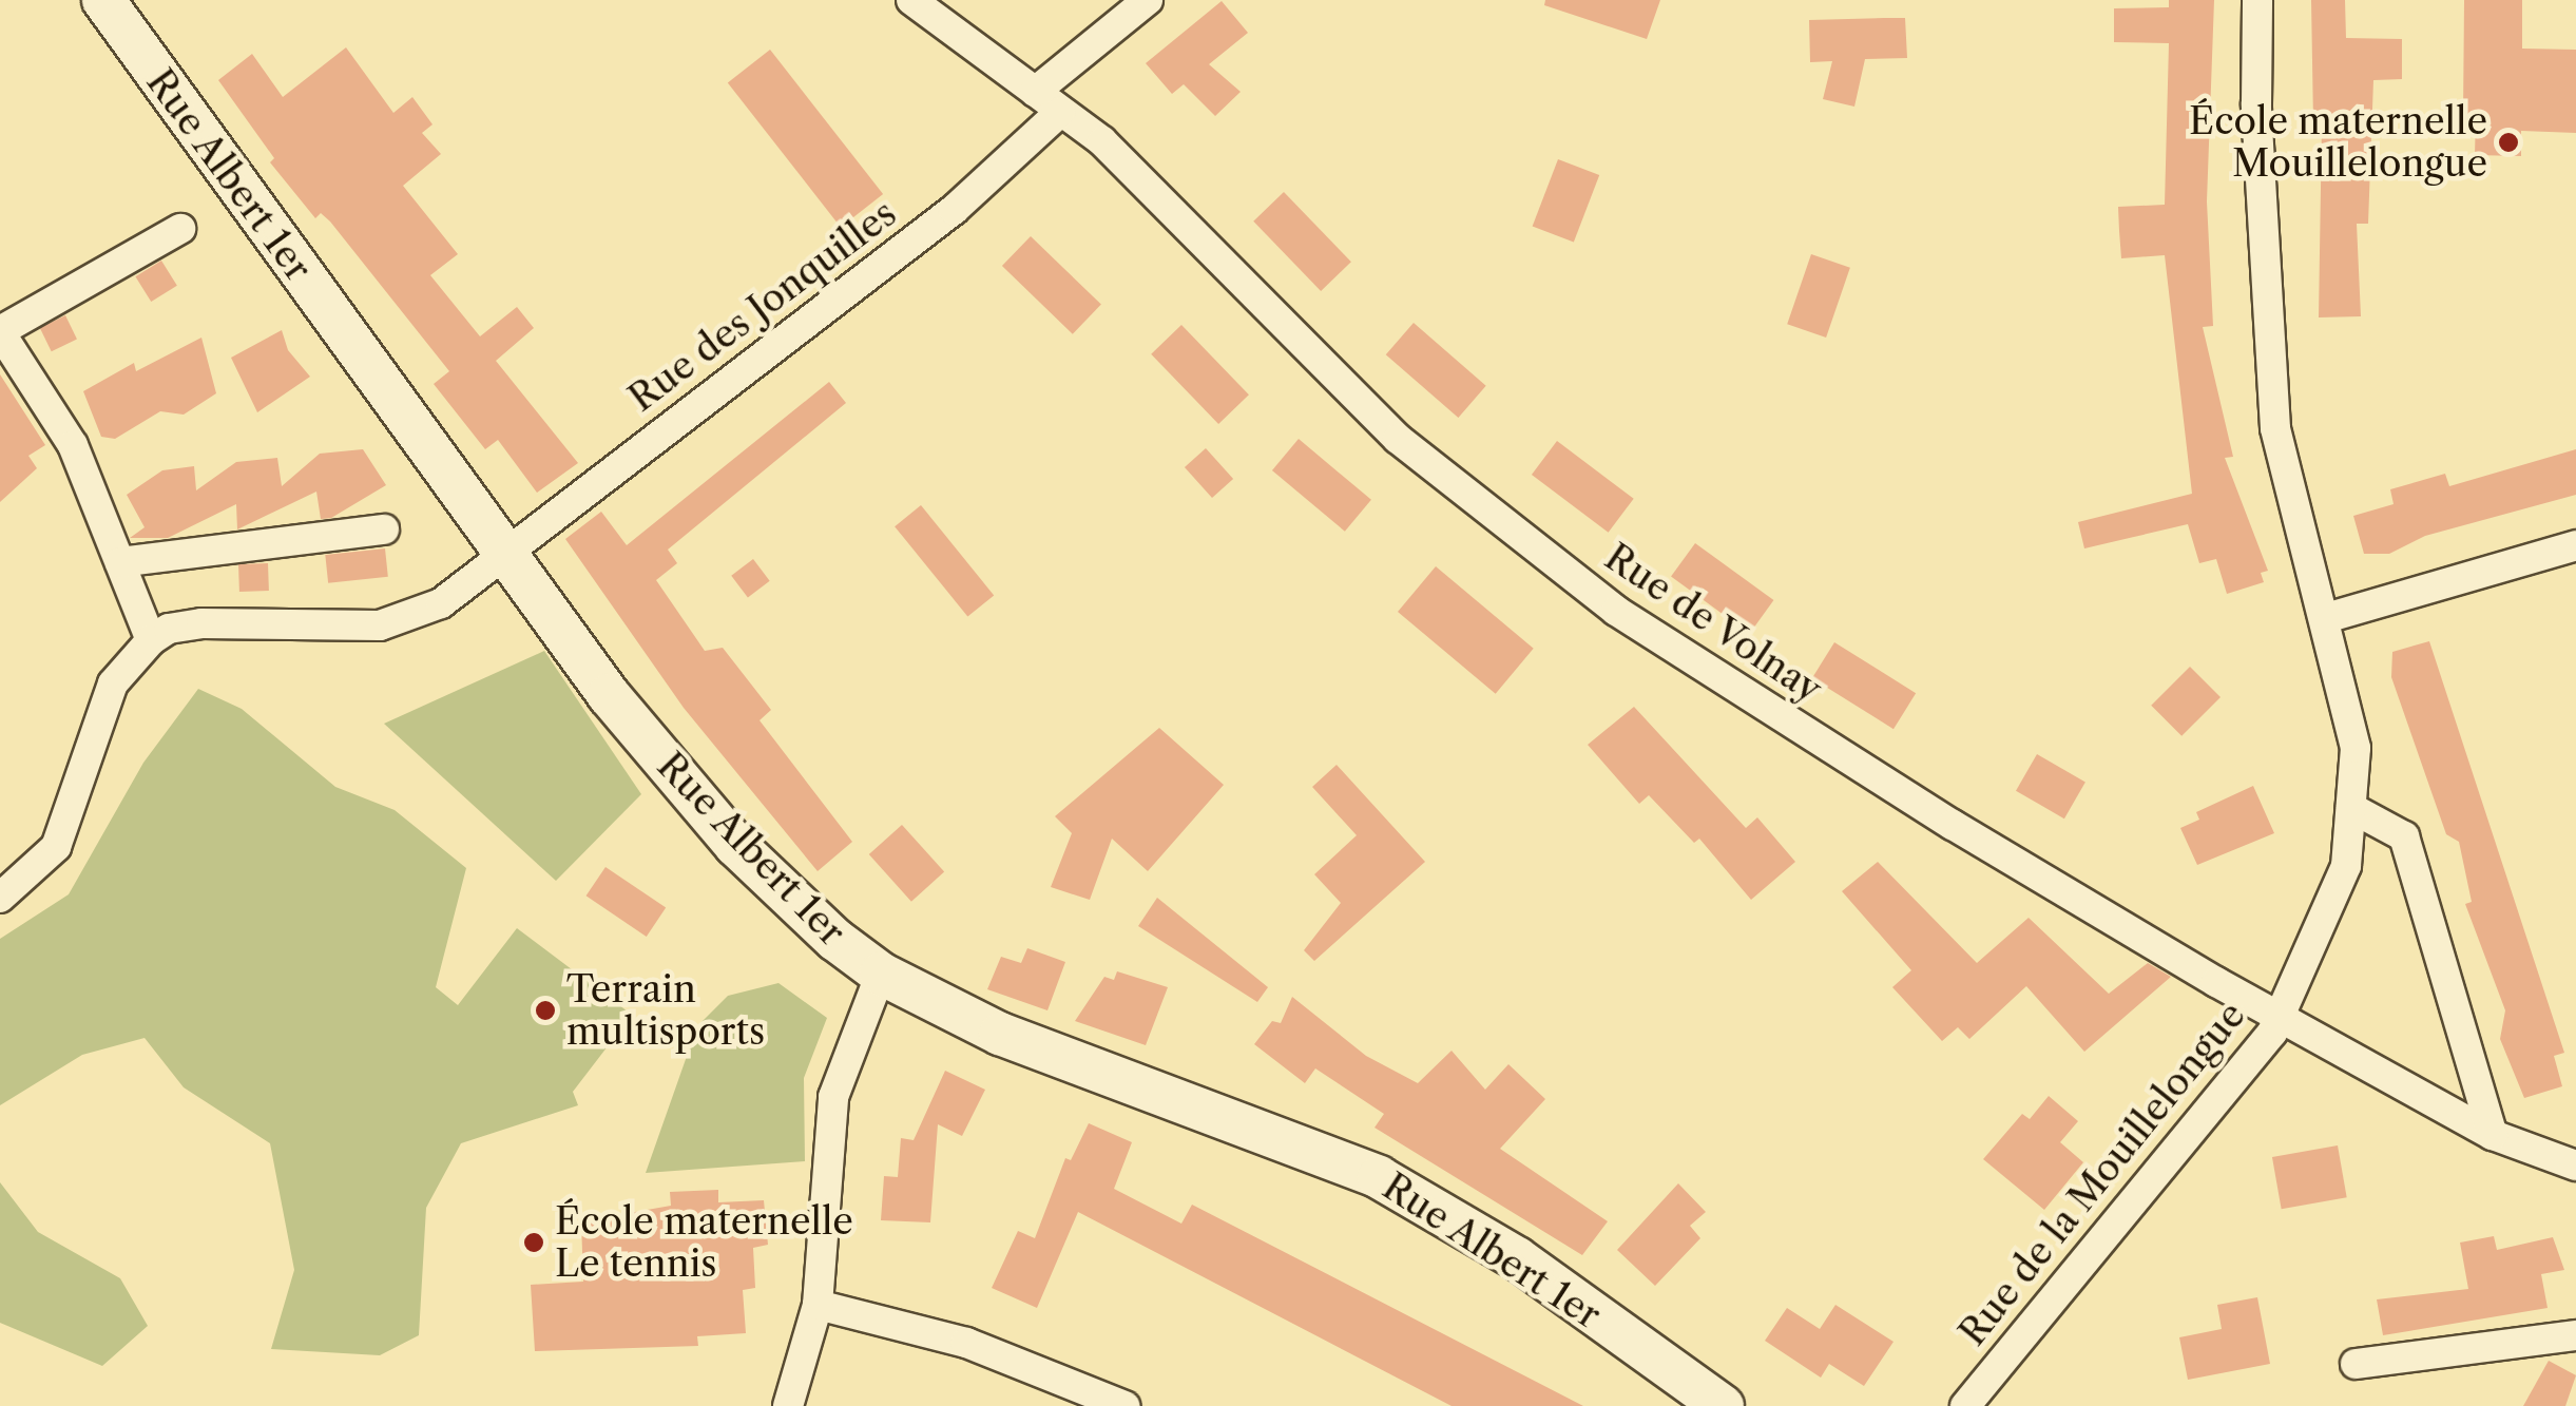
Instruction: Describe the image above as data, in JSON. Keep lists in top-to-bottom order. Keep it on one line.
{"streets":{"main road":["Rue Albert 1er"],"street":["Rue des Jonquilles","Rue de Volnay","Rue de la Mouillelongue"]},"crossings":[["Rue Albert 1er","Rue des Jonquilles"],["Rue des Jonquilles","Rue de Volnay"],["Rue de Volnay","Rue de la Mouillelongue"]],"places":["École maternelle Mouillelongue","Terrain multisports","École maternelle Le tennis"]}
